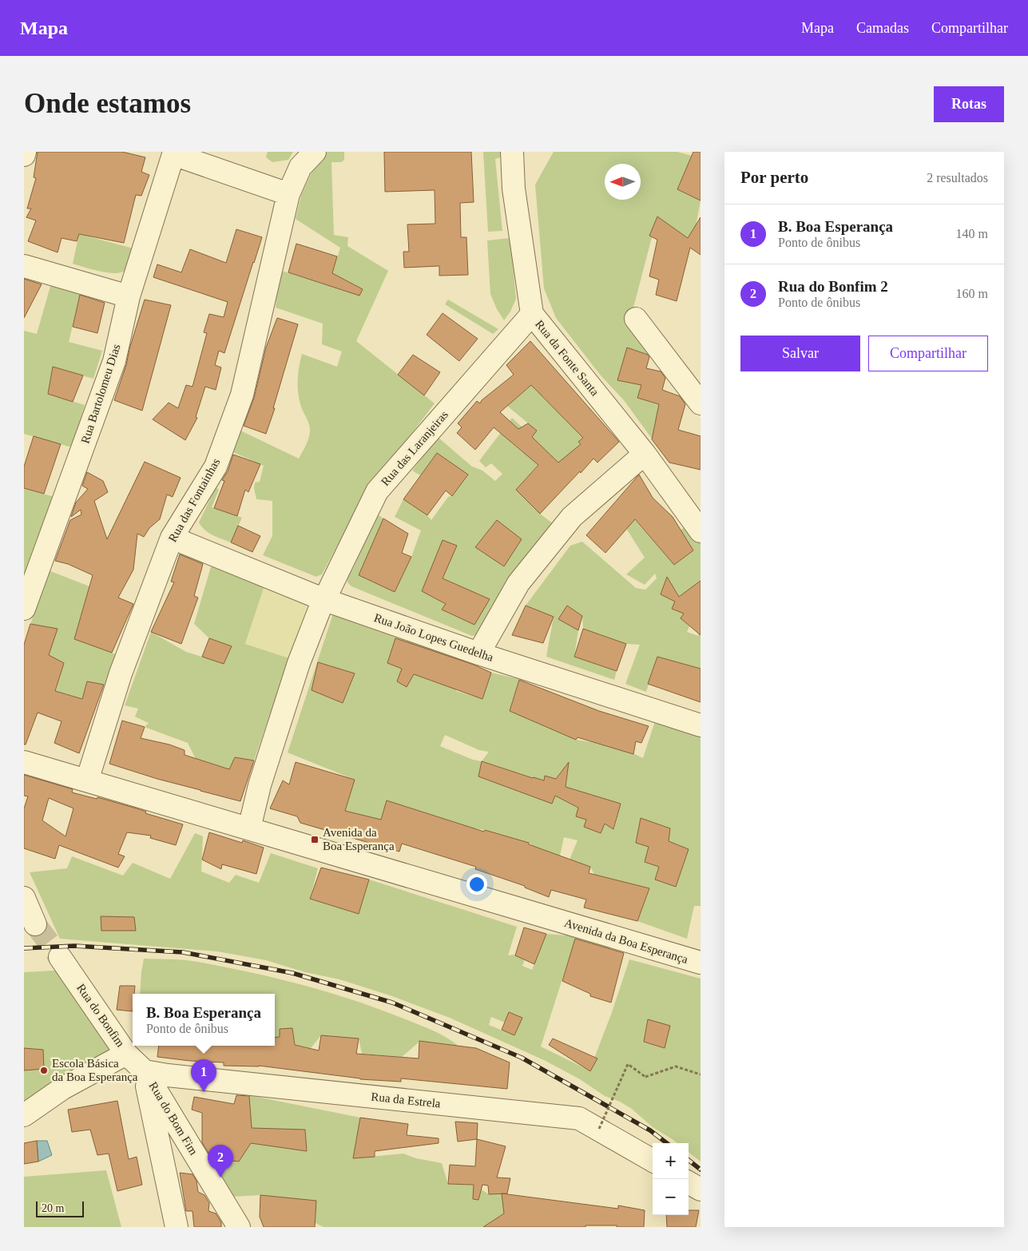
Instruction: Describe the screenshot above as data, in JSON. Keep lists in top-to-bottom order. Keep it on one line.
{"streets":{"street":["Rua da Fonte Santa","Rua Bartolomeu Dias","Rua das Laranjeiras","Rua das Fontainhas","Rua João Lopes Guedelha","Avenida da Boa Esperança","Rua do Bonfim","Rua da Estrela","Rua do Bom Fim"]},"crossings":[["Rua da Fonte Santa","Rua das Laranjeiras"],["Rua das Laranjeiras","Rua João Lopes Guedelha"],["Rua das Laranjeiras","Avenida da Boa Esperança"],["Rua das Fontainhas","Rua João Lopes Guedelha"],["Rua das Fontainhas","Avenida da Boa Esperança"],["Rua do Bonfim","Rua da Estrela"],["Rua do Bonfim","Rua do Bom Fim"],["Rua da Estrela","Rua do Bom Fim"]],"places":{"transit":["Avenida da Boa Esperança"],"other":["Escola Básica da Boa Esperança"]},"scale_bar":"20 m","north":"left","page":{"header":"Mapa","nav":["Mapa","Camadas","Compartilhar"],"buttons":["Rotas",["Salvar","Compartilhar"]],"title":"Onde estamos","heading":["Por perto","2 resultados"],"list":[{"mark":"1","name":"B. Boa Esperança","note":"Ponto de ônibus","value":"140 m"},{"mark":"2","name":"Rua do Bonfim 2","note":"Ponto de ônibus","value":"160 m"}],"popup":["B. Boa Esperança","Ponto de ônibus"],"pins":["1","2"],"map_buttons":["+","−"],"scale":"20 m"}}
